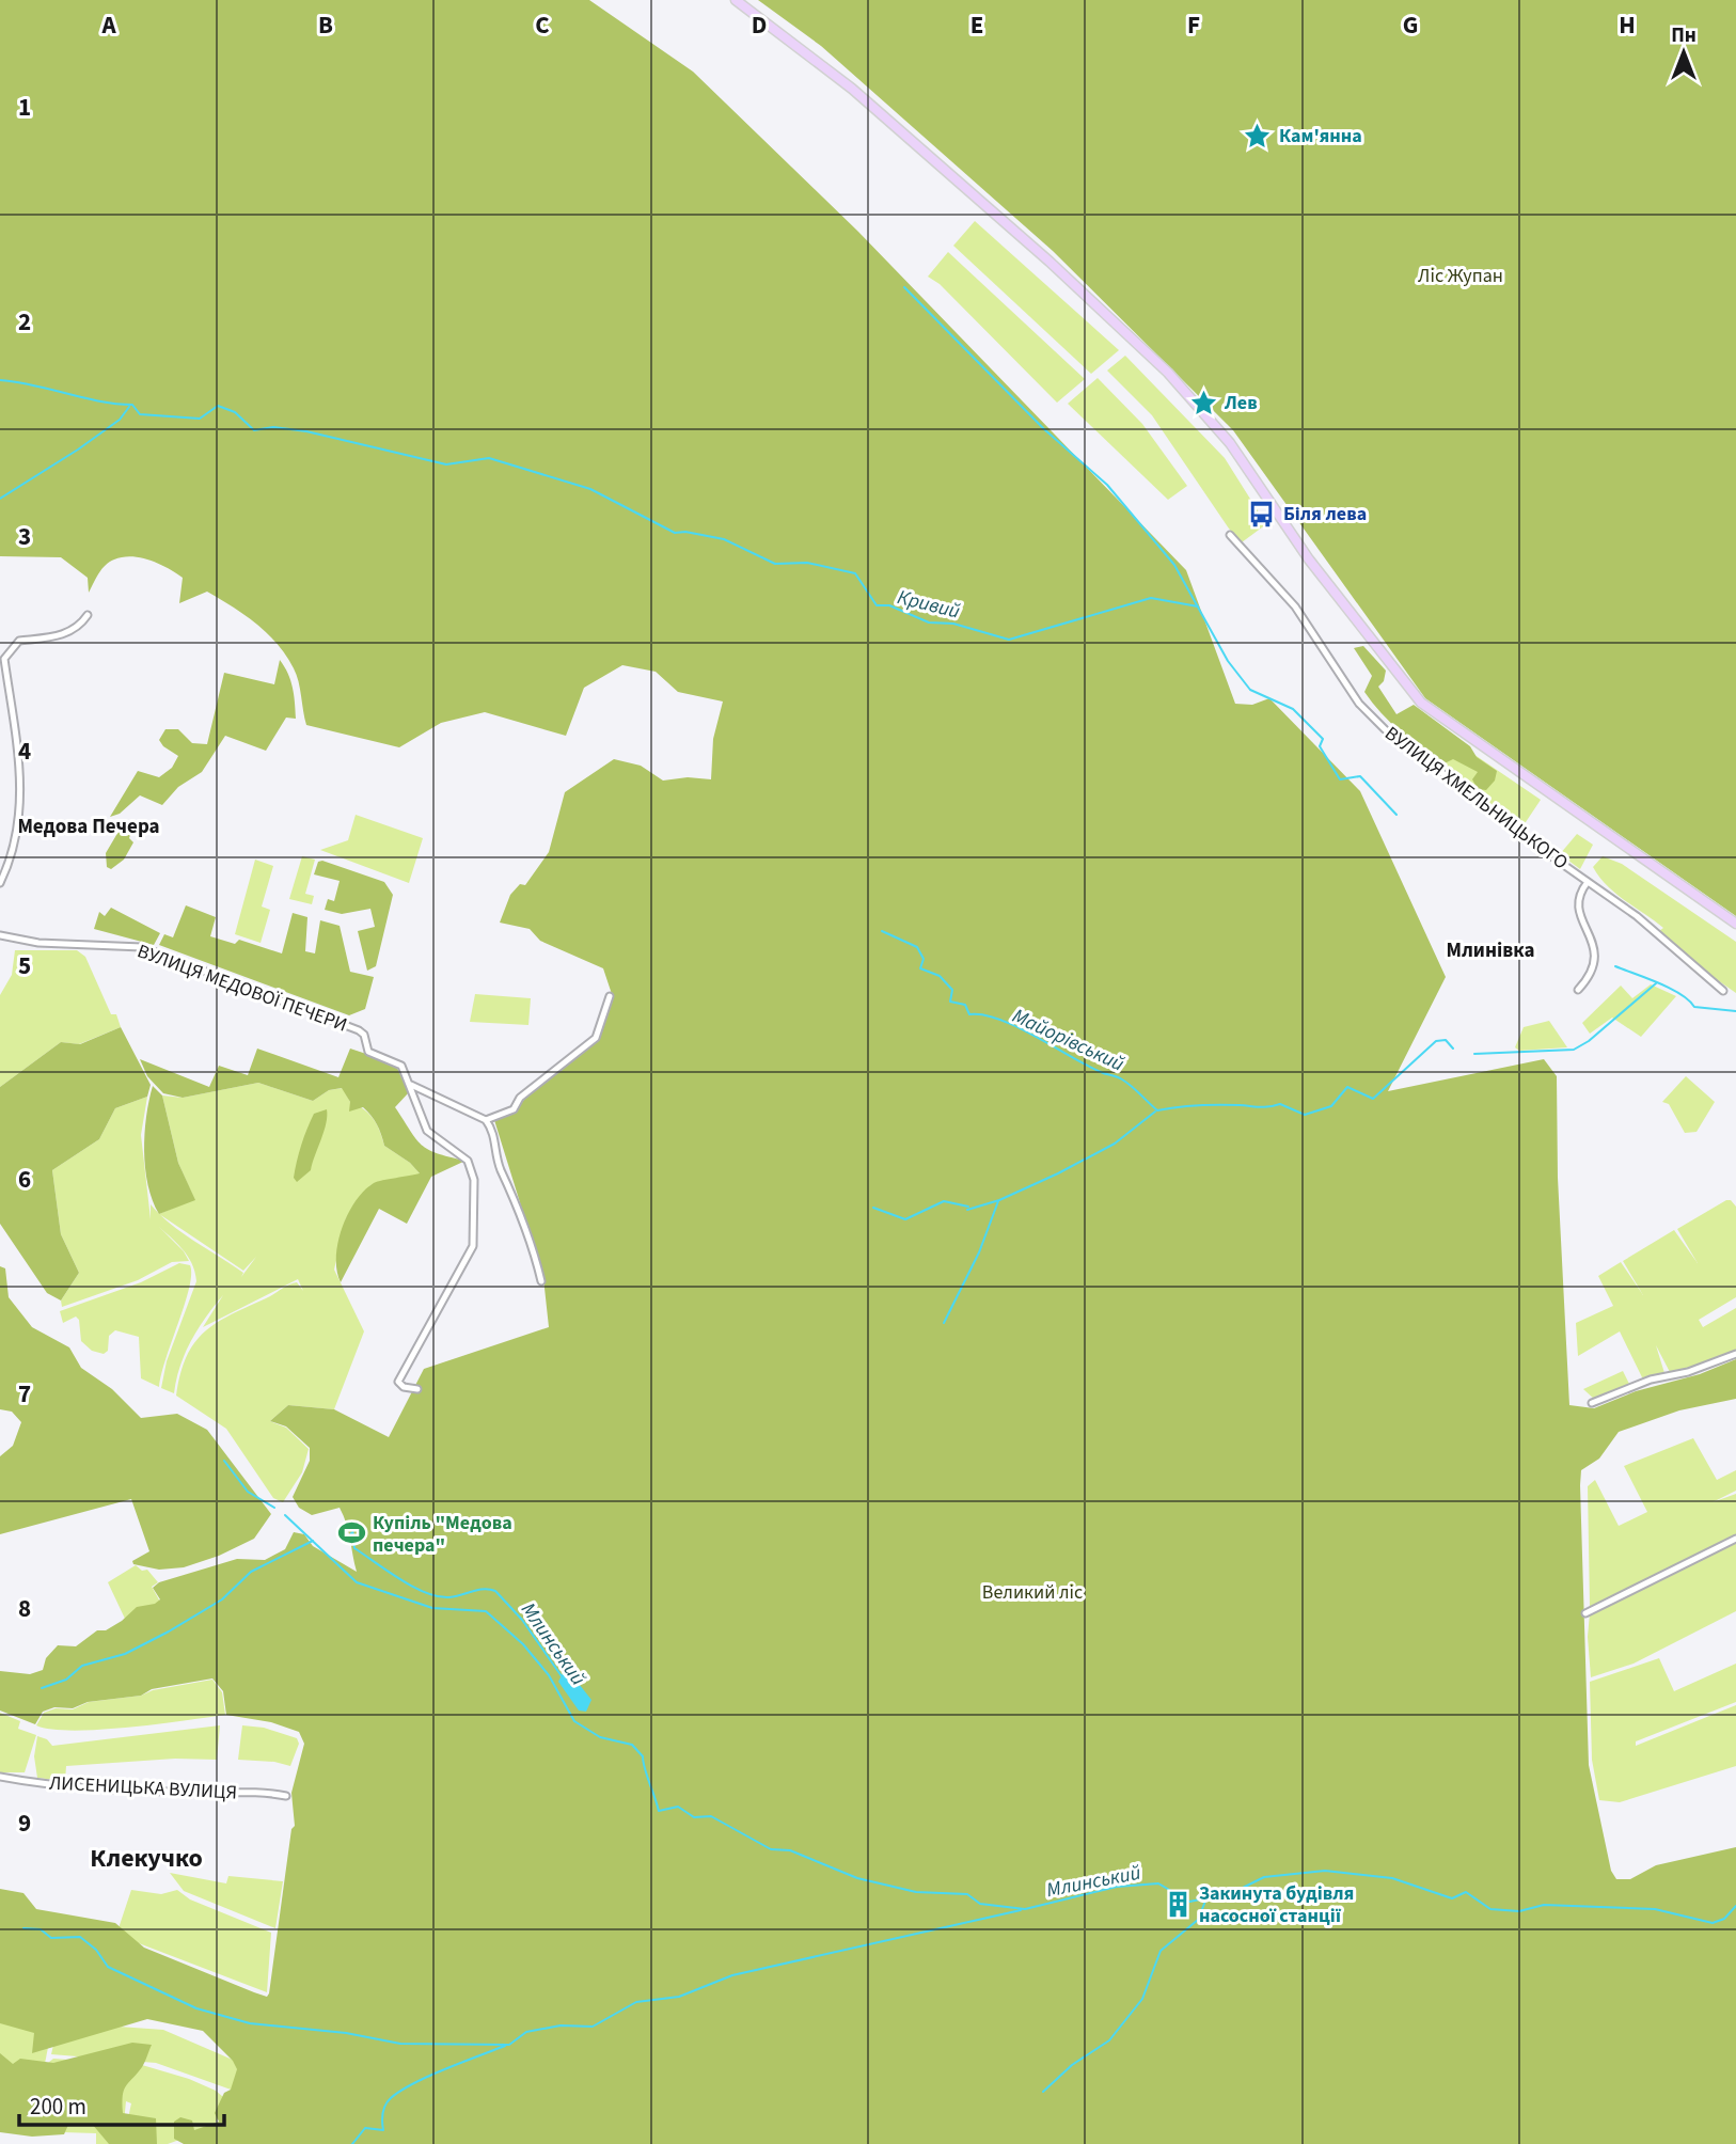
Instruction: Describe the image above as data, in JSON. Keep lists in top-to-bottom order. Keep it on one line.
{"streets":{"street":["ВУЛИЦЯ ХМЕЛЬНИЦЬКОГО","ВУЛИЦЯ МЕДОВОЇ ПЕЧЕРИ","ЛИСЕНИЦЬКА ВУЛИЦЯ"]},"districts":["Медова Печера","Млинівка","Клекучко"],"water":["Кривий","Майорівський","Млинський"],"parks":["Ліс Жупан","Великий ліс"],"places":{"place":["Кам'янна","Лев"],"bus stop":["Бiля лева"],"sports":["Купіль \"Медова печера\""],"building":["Закинута будівля насосної станції"]},"scale_bar":"200 m","north":"top","grid":{"columns":["A","B","C","D","E","F","G","H"],"rows":["1","2","3","4","5","6","7","8","9"]}}
